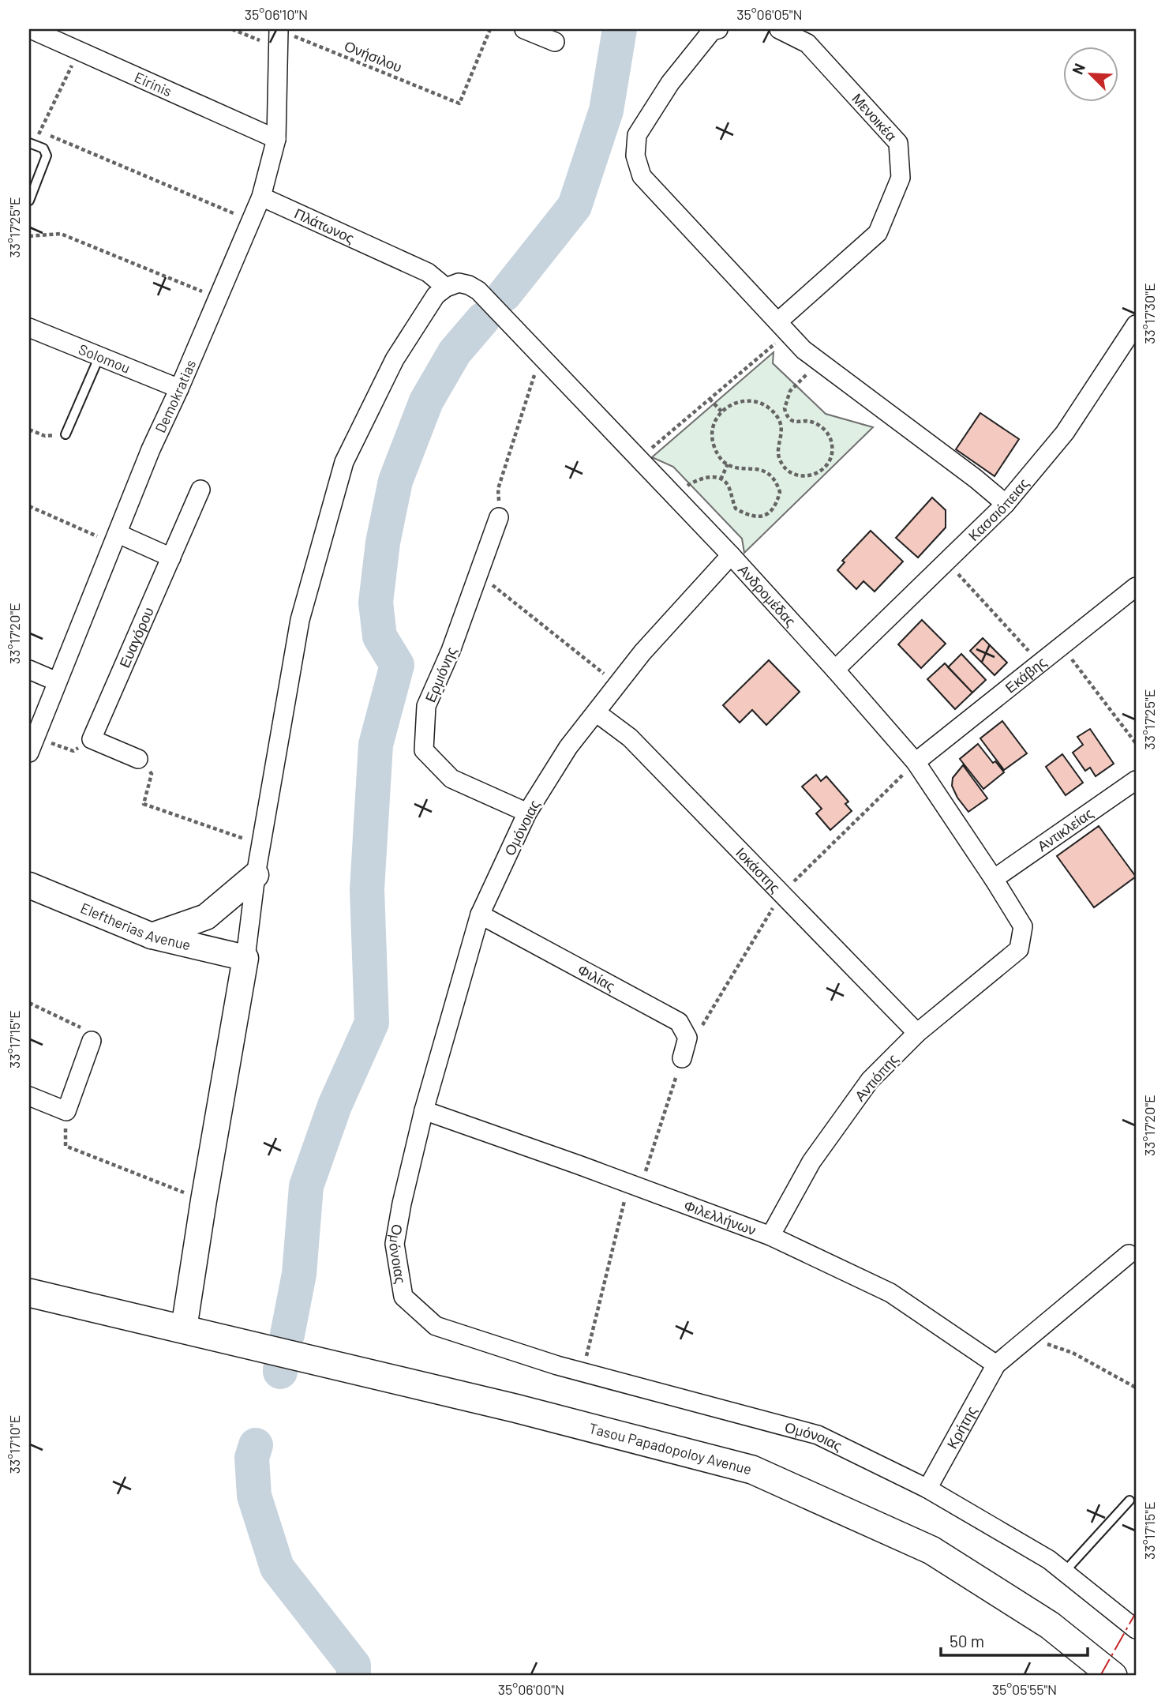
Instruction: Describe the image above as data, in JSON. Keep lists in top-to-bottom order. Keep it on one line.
{"streets":{"main road":["Eleftherias Avenue","Tasou Papadopoloy Avenue"],"street":["Eirinis","Μενοικέα","Πλάτωνος","Solomou","Demokratias","Κασσιόπειας","Ανδρομέδας","Ευαγόρου","Ερμιόνης","Εκάβης","Ομόνοιας","Αντικλείας","Ιοκάστης","Φιλίας","Αντιόπης","Φιλελλήνων","Κρήτης"],"path":["Ονήσιλου"]},"crossings":[["Ονήσιλου","Demokratias"],["Eirinis","Demokratias"],["Πλάτωνος","Demokratias"],["Πλάτωνος","Ανδρομέδας"],["Solomou","Demokratias"],["Κασσιόπειας","Ανδρομέδας"],["Ανδρομέδας","Εκάβης"],["Ανδρομέδας","Ομόνοιας"],["Ανδρομέδας","Αντικλείας"],["Ανδρομέδας","Αντιόπης"],["Ερμιόνης","Ομόνοιας"],["Ομόνοιας","Ιοκάστης"],["Ομόνοιας","Φιλίας"],["Ομόνοιας","Φιλελλήνων"],["Ομόνοιας","Κρήτης"],["Ιοκάστης","Αντιόπης"],["Αντιόπης","Φιλελλήνων"],["Φιλελλήνων","Κρήτης"]],"scale_bar":"50 m","north":"top left","coordinates":["35°06'10\"N","35°06'05\"N","33°17'25\"E","33°17'30\"E","33°17'20\"E","33°17'15\"E","33°17'10\"E","35°06'00\"N","35°05'55\"N"]}
